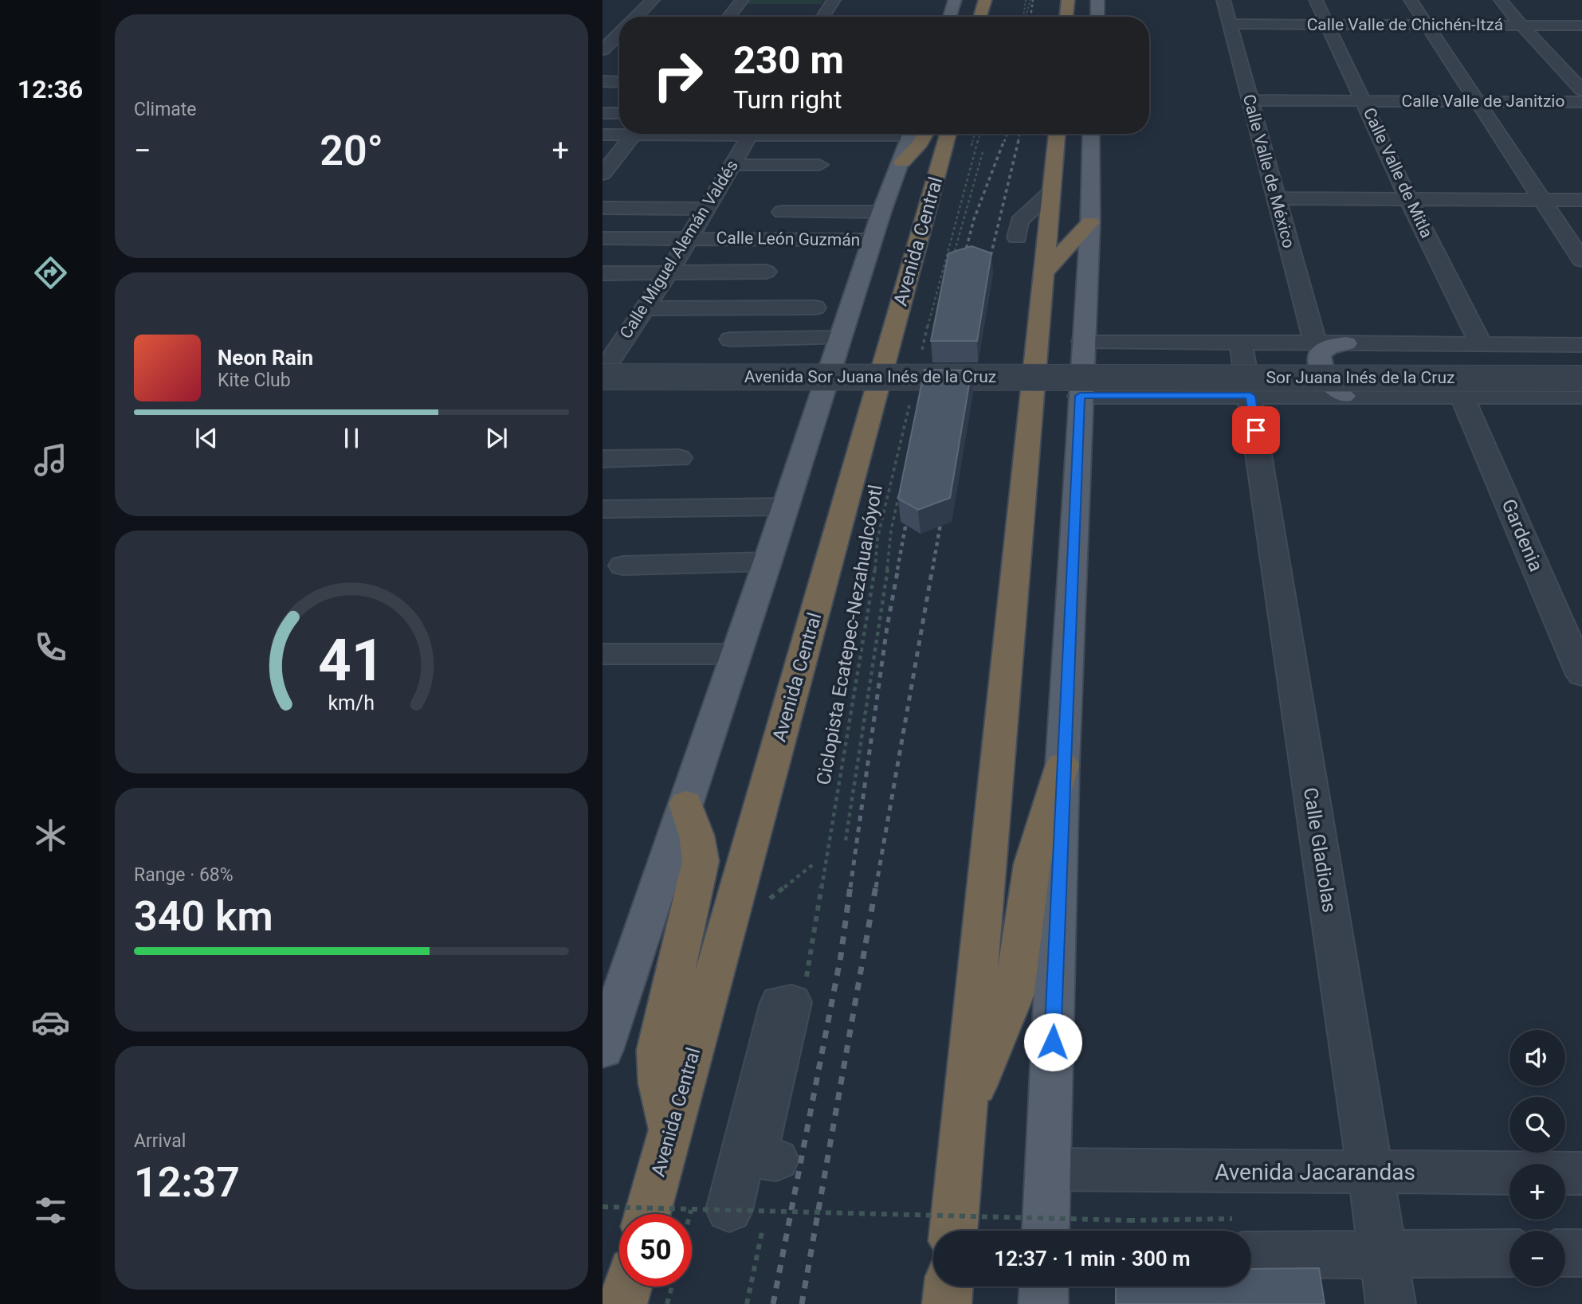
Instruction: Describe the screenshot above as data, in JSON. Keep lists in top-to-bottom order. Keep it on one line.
{"streets":{"highway":["Avenida Central"],"street":["Calle Valle de Chichén-Itzá","Calle Valle de Janitzio","Calle Valle de México","Calle Valle de Mitla","Calle León Guzmán","Calle Miguel Alemán Valdés","Avenida Sor Juana Inés de la Cruz","Sor Juana Inés de la Cruz","Gardenia","Calle Gladiolas","Avenida Jacarandas"],"path":["Ciclopista Ecatepec-Nezahualcóyotl"]},"crossings":[["Calle Valle de Chichén-Itzá","Calle Valle de México"],["Calle Valle de Chichén-Itzá","Calle Valle de Mitla"],["Calle Valle de Janitzio","Calle Valle de México"],["Calle Valle de Janitzio","Calle Valle de Mitla"],["Calle León Guzmán","Avenida Central"],["Calle León Guzmán","Calle Miguel Alemán Valdés"],["Calle Miguel Alemán Valdés","Avenida Sor Juana Inés de la Cruz"],["Avenida Sor Juana Inés de la Cruz","Sor Juana Inés de la Cruz"],["Calle Gladiolas","Avenida Jacarandas"]],"page":{"tabs":"12:36","tile":["Climate",["Range · 68%","340 km"],["Arrival","12:37"]],"turn":["230 m","Turn right"],"heat":["−","20°","+"],"song":["Neon Rain","Kite Club"],"map_buttons":["+","−"],"limit":"50","trip":"12:37 · 1 min · 300 m","gauge":["41","km/h"]}}
